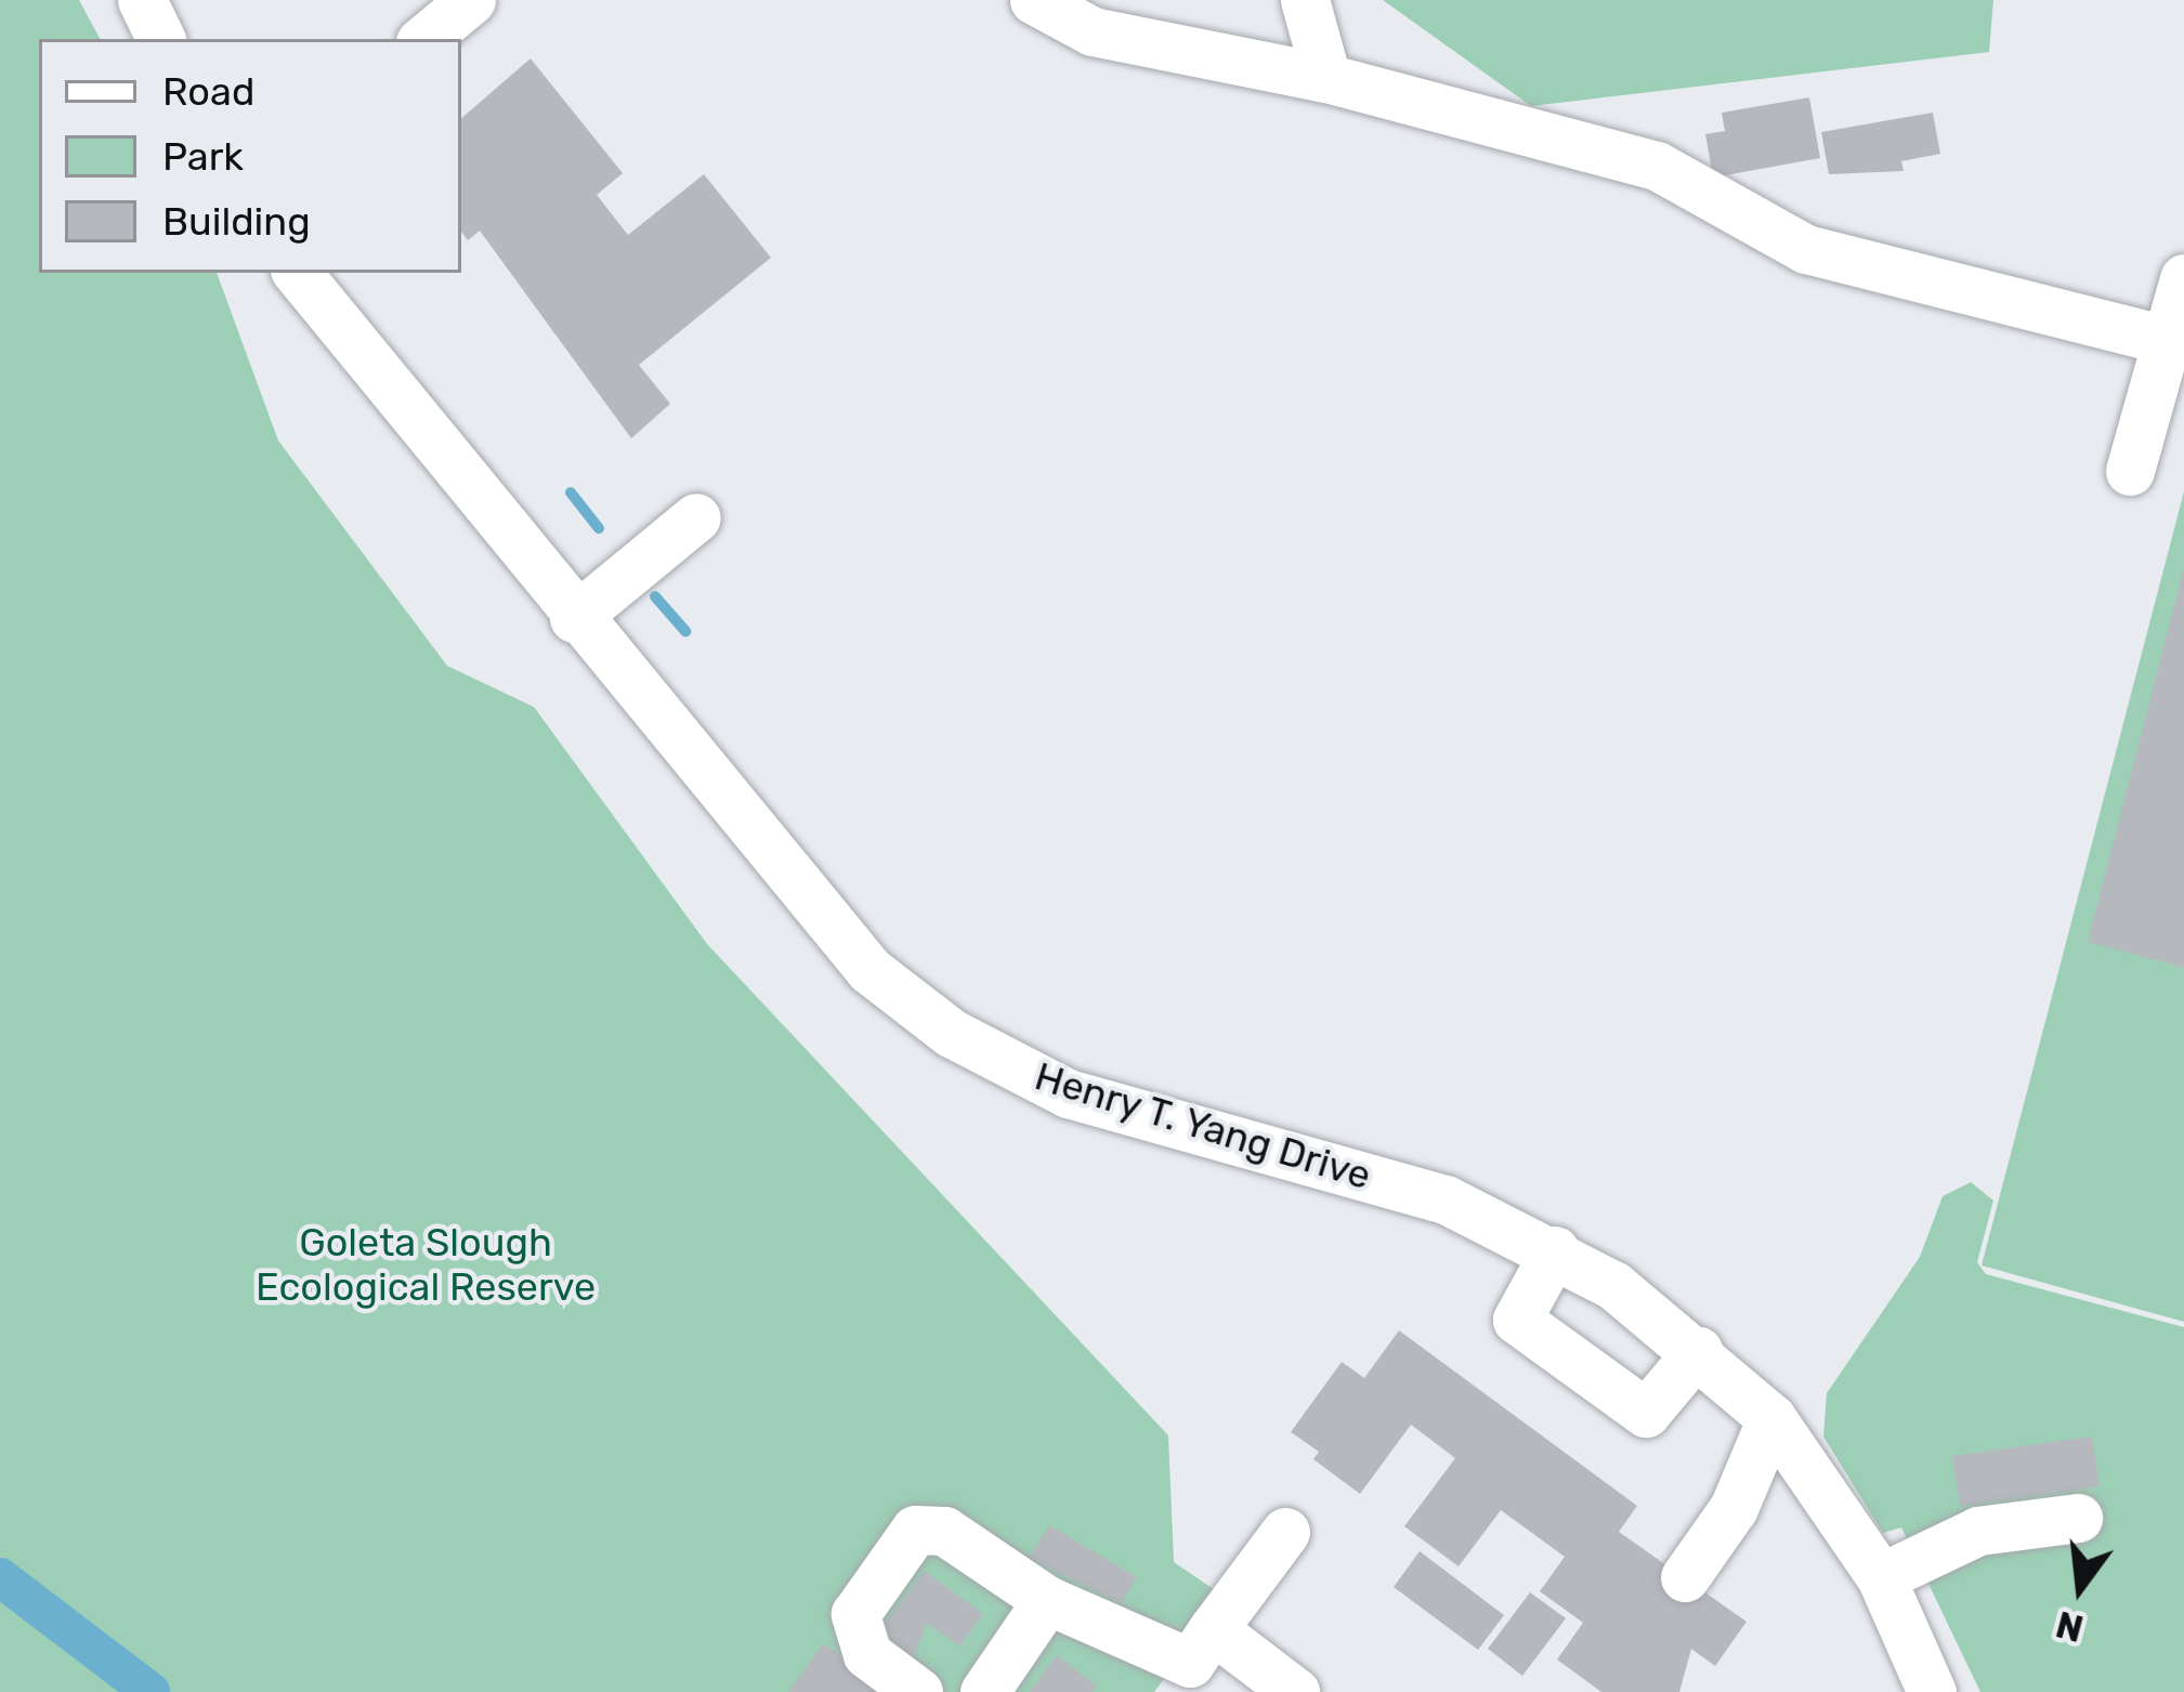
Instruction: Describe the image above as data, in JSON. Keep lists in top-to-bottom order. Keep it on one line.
{"streets":{"street":["Henry T. Yang Drive"]},"parks":["Goleta Slough Ecological Reserve"],"legend":["Road","Park","Building"],"north":"bottom"}
